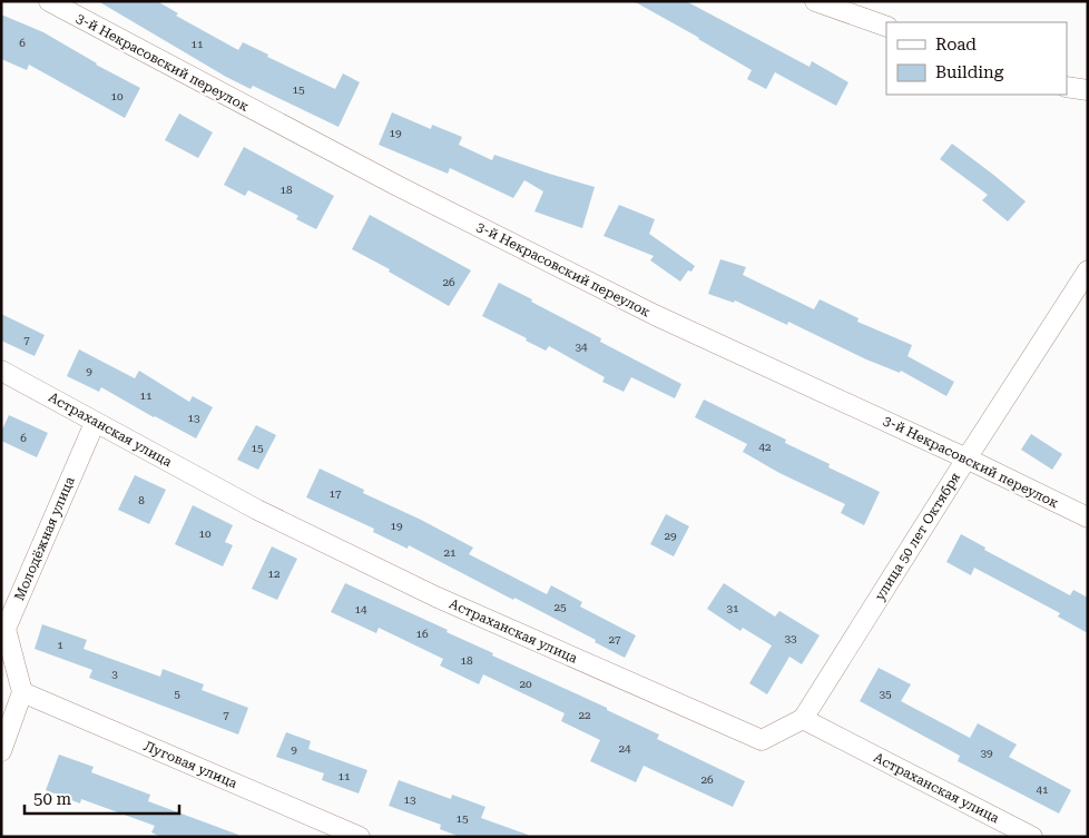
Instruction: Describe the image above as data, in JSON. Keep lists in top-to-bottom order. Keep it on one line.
{"streets":{"street":["3-й Некрасовский переулок","Астраханская улица","улица 50 лет Октября","Молодёжная улица","Луговая улица"]},"crossings":[["3-й Некрасовский переулок","улица 50 лет Октября"],["Астраханская улица","улица 50 лет Октября"],["Астраханская улица","Молодёжная улица"],["Молодёжная улица","Луговая улица"]],"house_numbers":["6","11","15","10","19","18","26","7","34","9","11","13","6","42","15","17","8","19","10","29","21","12","25","31","14","16","33","27","1","18","3","20","5","35","7","22","24","9","39","11","26","41","13","15"],"legend":["Road","Building"],"scale_bar":"50 m"}
